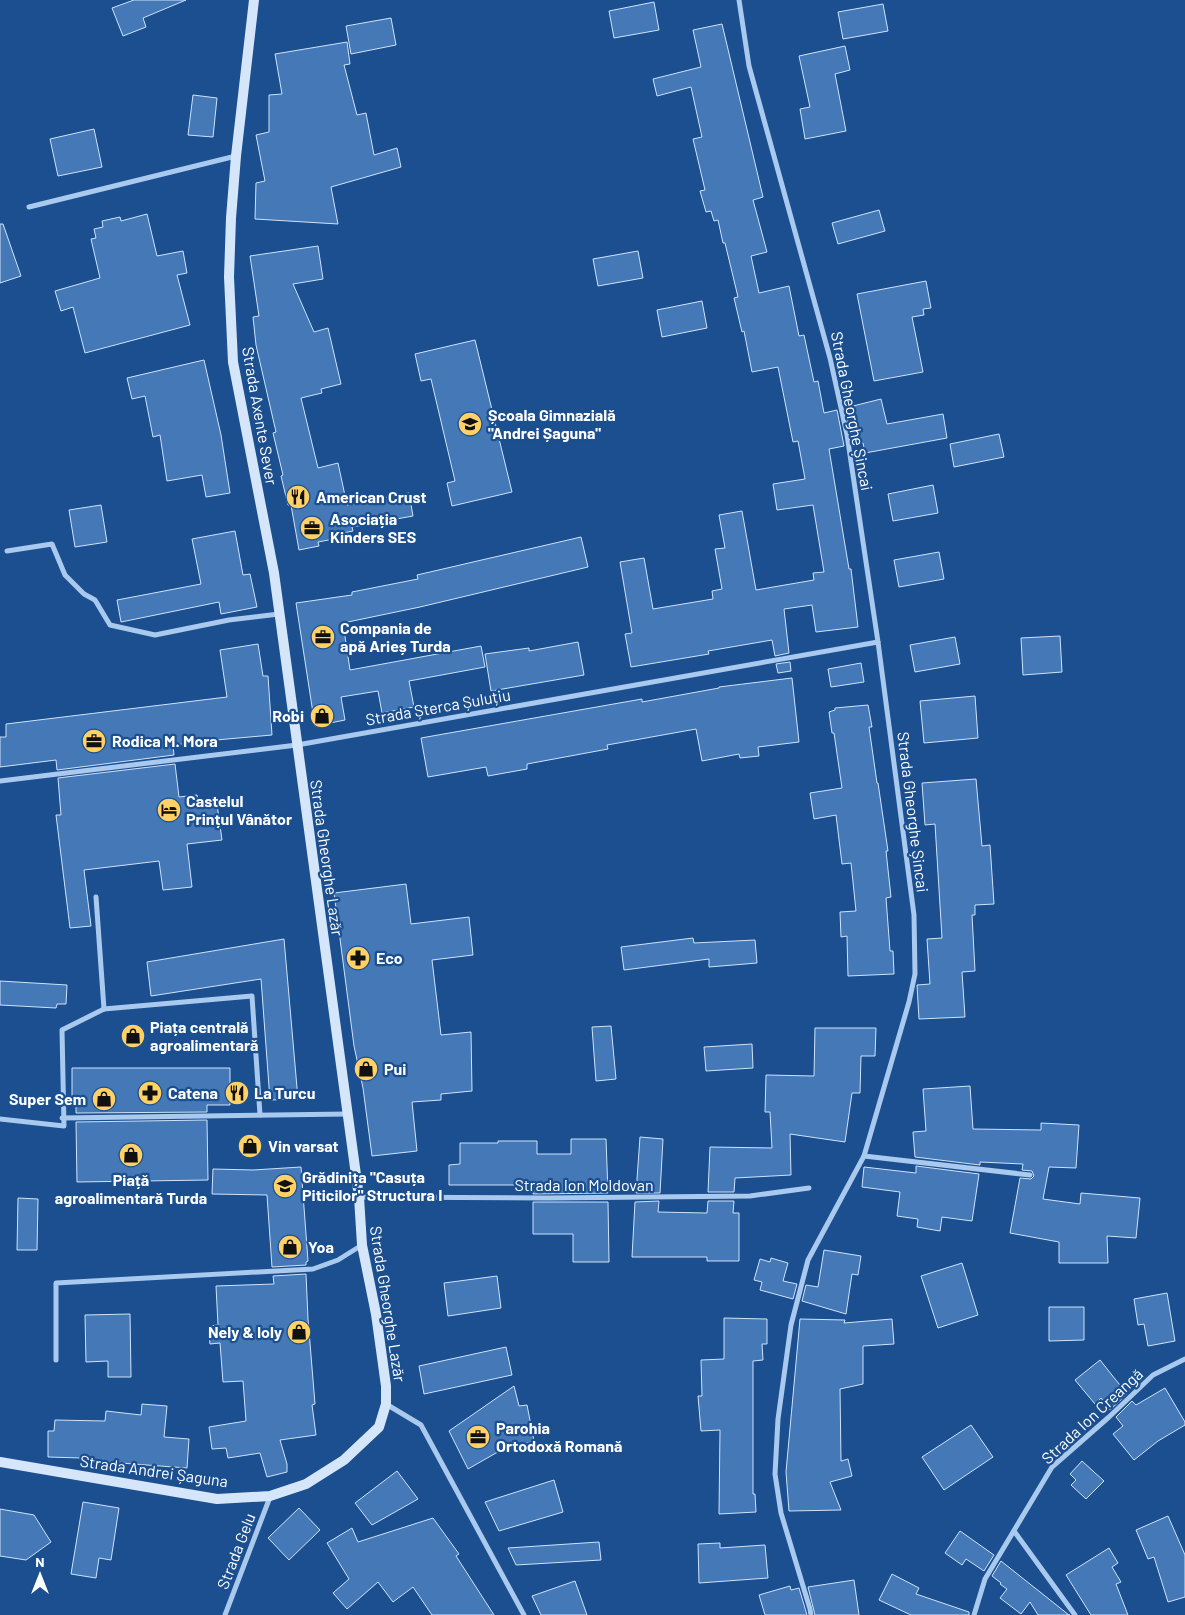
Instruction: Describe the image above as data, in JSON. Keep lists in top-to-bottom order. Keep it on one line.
{"streets":{"main road":["Strada Axente Sever","Strada Gheorghe Lazăr","Strada Andrei Șaguna"],"street":["Strada Gheorghe Șincai","Strada Șterca Șuluțiu","Strada Ion Moldovan","Strada Ion Creangă","Strada Gelu"]},"crossings":[["Strada Gheorghe Șincai","Strada Șterca Șuluțiu"],["Strada Axente Sever","Strada Șterca Șuluțiu"],["Strada Axente Sever","Strada Gheorghe Lazăr"],["Strada Șterca Șuluțiu","Strada Gheorghe Lazăr"],["Strada Gheorghe Lazăr","Strada Ion Moldovan"],["Strada Gheorghe Lazăr","Strada Andrei Șaguna"],["Strada Andrei Șaguna","Strada Gelu"]],"places":{"school or university":["Școala Gimnazială \"Andrei Șaguna\"","Grădinița \"Casuța Piticilor\" Structura I"],"restaurant":["American Crust","La Turcu"],"office":["Asociația Kinders SES","Compania de apă Arieș Turda","Rodica M. Mora","Parohia Ortodoxă Romană"],"shop":["Robi","Piața centrală agroalimentară","Pui","Super Sem","Vin varsat","Piață agroalimentară Turda","Yoa","Nely & Ioly"],"hotel":["Castelul Prințul Vânător"],"pharmacy":["Eco","Catena"]},"north":"top"}
